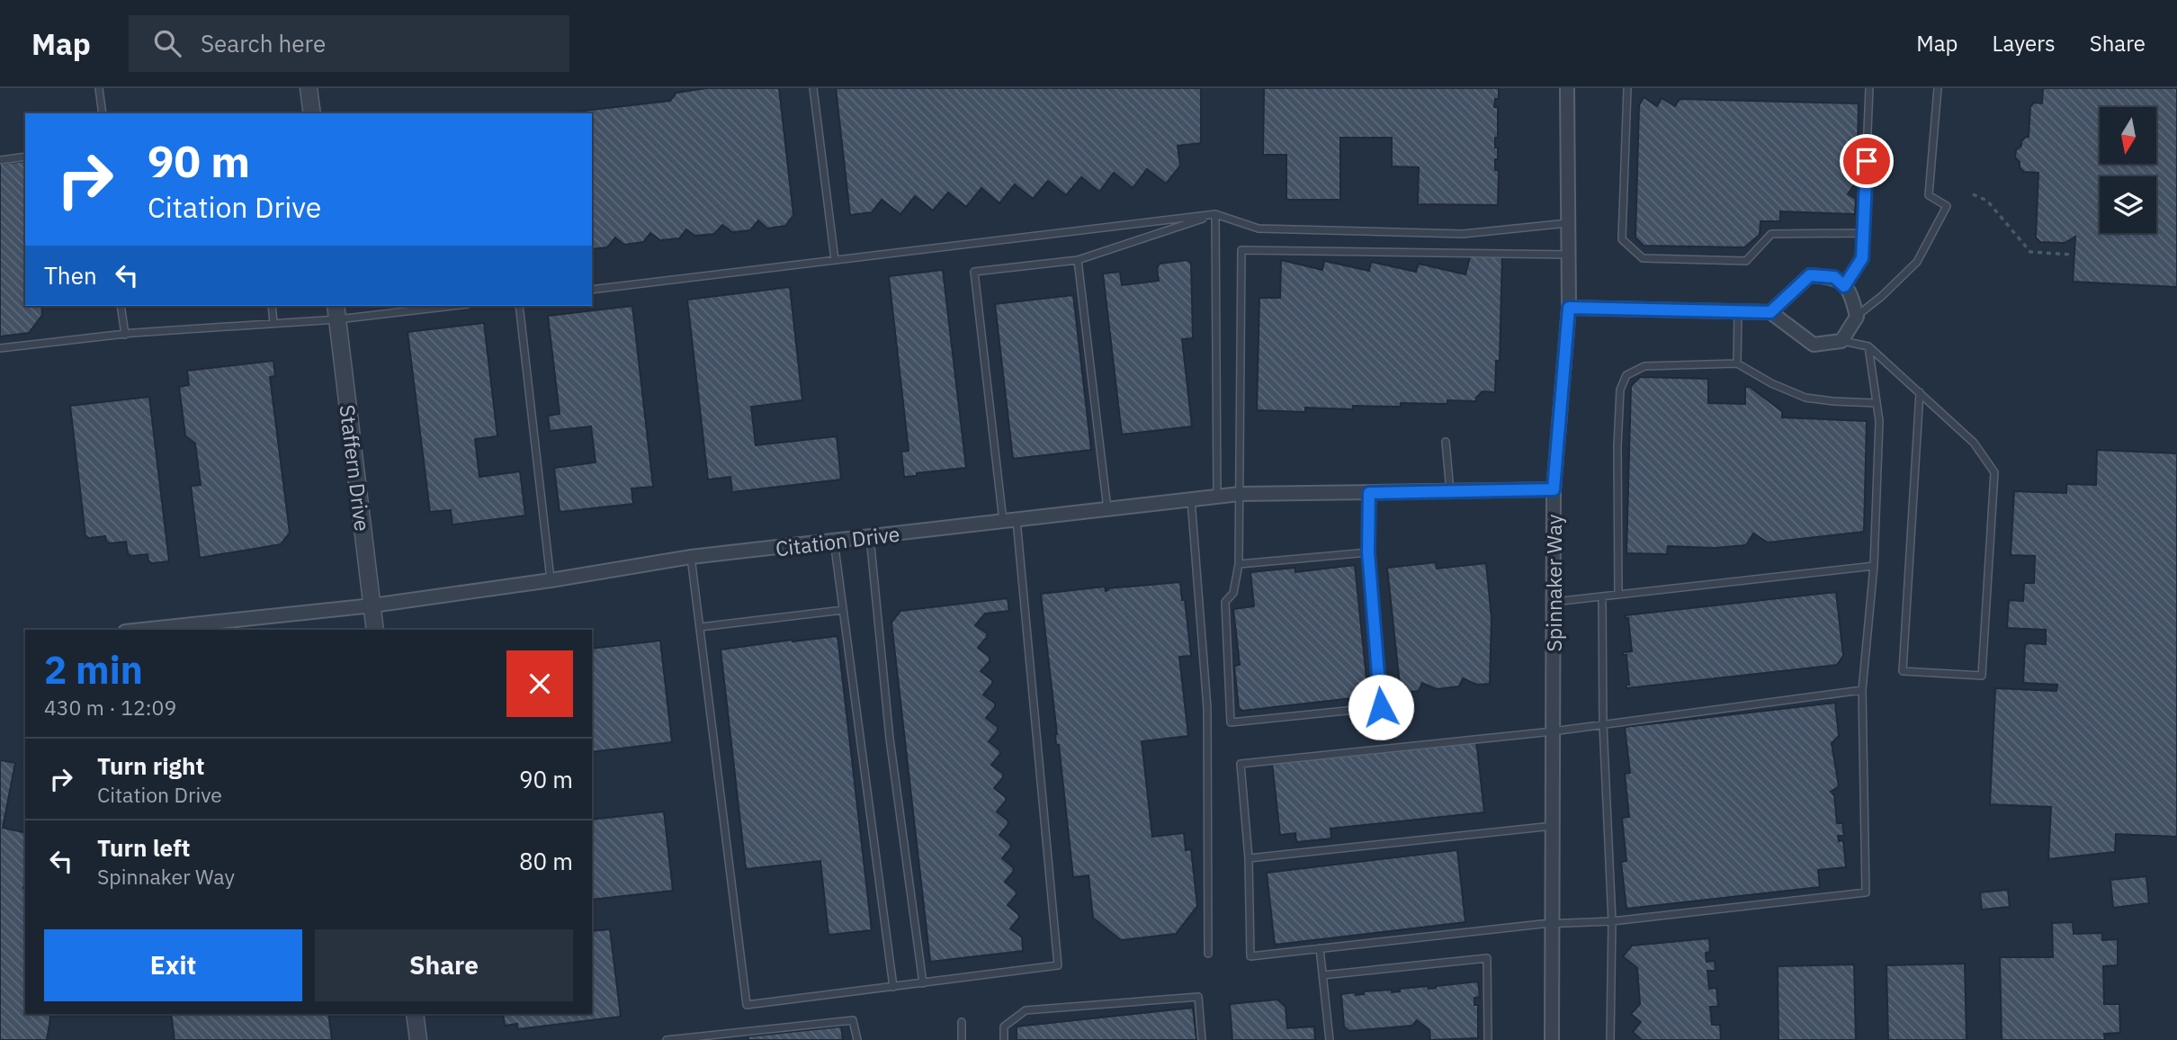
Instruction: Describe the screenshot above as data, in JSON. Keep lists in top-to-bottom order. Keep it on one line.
{"streets":{"street":["Staffern Drive","Citation Drive","Spinnaker Way"]},"crossings":[["Staffern Drive","Citation Drive"],["Citation Drive","Spinnaker Way"]],"north":"bottom","page":{"header":"Map","search":"Search here","nav":["Map","Layers","Share"],"turn":["90 m","Citation Drive"],"then":"Then","heading":["2 min","430 m · 12:09"],"list":[{"name":"Turn right","note":"Citation Drive","value":"90 m"},{"name":"Turn left","note":"Spinnaker Way","value":"80 m"}],"buttons":["Exit","Share"]}}
